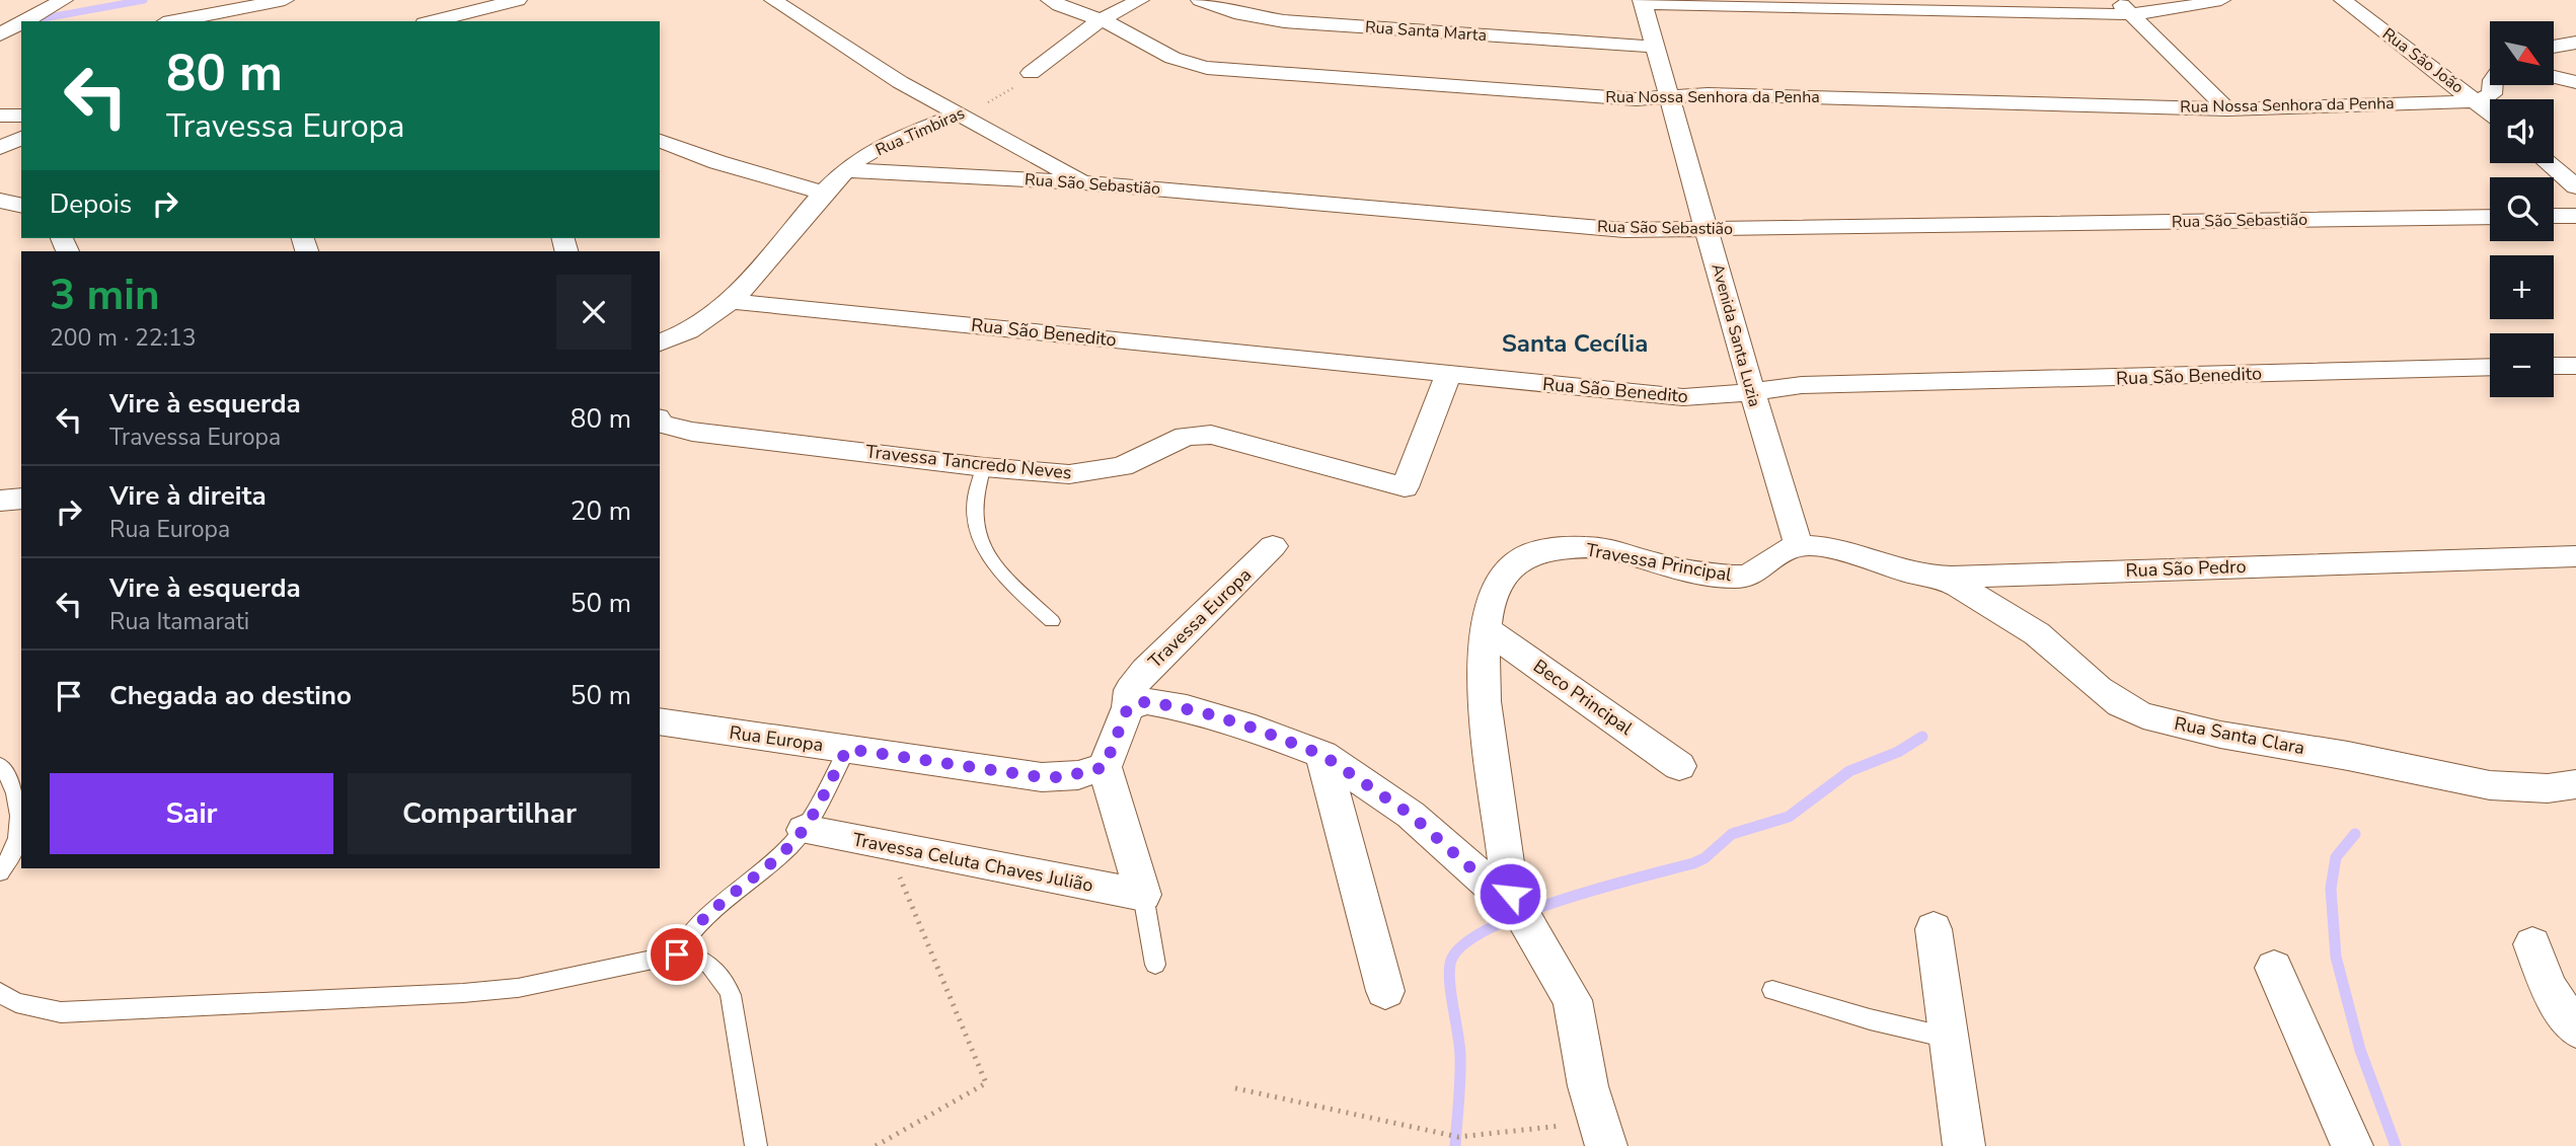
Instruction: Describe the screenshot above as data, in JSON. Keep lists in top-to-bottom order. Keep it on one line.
{"streets":{"street":["Rua Santa Marta","Rua São João","Rua Nossa Senhora da Penha","Rua Timbiras","Rua São Sebastião","Rua São Benedito","Avenida Santa Luzia","Travessa Tancredo Neves","Travessa Principal","Rua São Pedro","Travessa Europa","Beco Principal","Rua Santa Clara","Rua Europa","Travessa Celuta Chaves Julião"]},"crossings":[["Rua Santa Marta","Avenida Santa Luzia"],["Rua São João","Rua Nossa Senhora da Penha"],["Rua Nossa Senhora da Penha","Avenida Santa Luzia"],["Rua Timbiras","Rua São Sebastião"],["Rua Timbiras","Rua São Benedito"],["Rua São Sebastião","Avenida Santa Luzia"],["Rua São Benedito","Avenida Santa Luzia"],["Rua São Benedito","Travessa Tancredo Neves"],["Avenida Santa Luzia","Travessa Principal"],["Avenida Santa Luzia","Rua São Pedro"],["Travessa Principal","Rua São Pedro"],["Travessa Principal","Beco Principal"],["Rua São Pedro","Rua Santa Clara"],["Travessa Europa","Rua Europa"]],"districts":["Santa Cecília"],"north":"bottom right","page":{"map_buttons":["+","−"],"turn":["80 m","Travessa Europa"],"then":"Depois","heading":["3 min","200 m · 22:13"],"list":[{"name":"Vire à esquerda","note":"Travessa Europa","value":"80 m"},{"name":"Vire à direita","note":"Rua Europa","value":"20 m"},{"name":"Vire à esquerda","note":"Rua Itamarati","value":"50 m"},{"name":"Chegada ao destino","value":"50 m"}],"buttons":["Sair","Compartilhar"]}}
